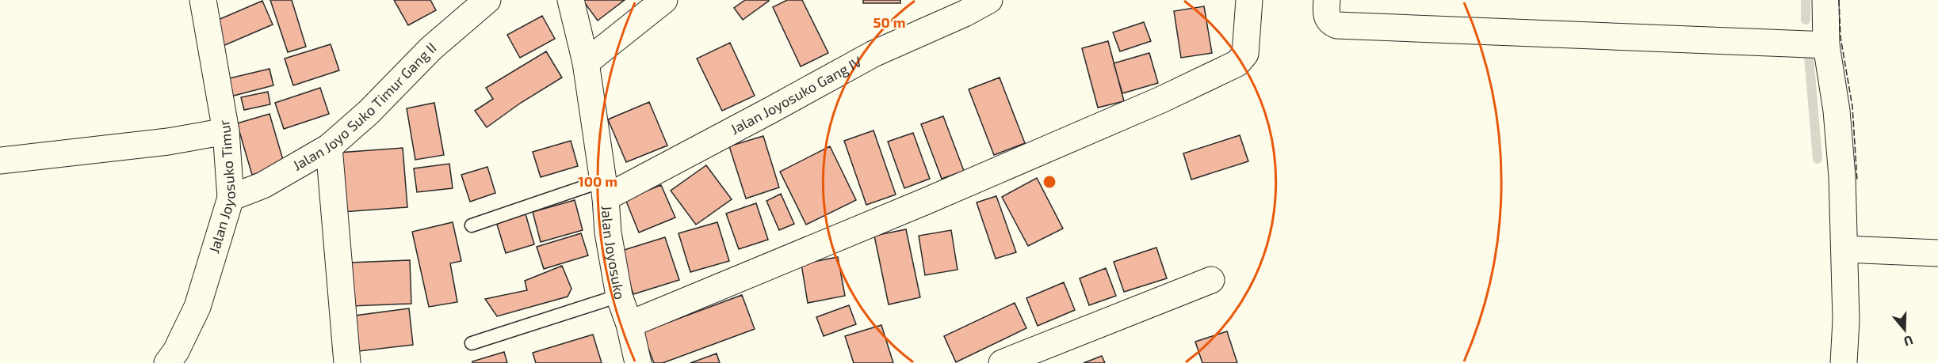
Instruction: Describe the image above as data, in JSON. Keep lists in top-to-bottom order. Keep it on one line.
{"streets":{"street":["Jalan Joyosuko Gang IV","Jalan Joyo Suko Timur Gang II","Jalan Joyosuko Timur","Jalan Joyosuko"]},"crossings":[["Jalan Joyosuko Gang IV","Jalan Joyosuko"],["Jalan Joyo Suko Timur Gang II","Jalan Joyosuko Timur"]],"north":"bottom","rings":["50 m","100 m"]}
